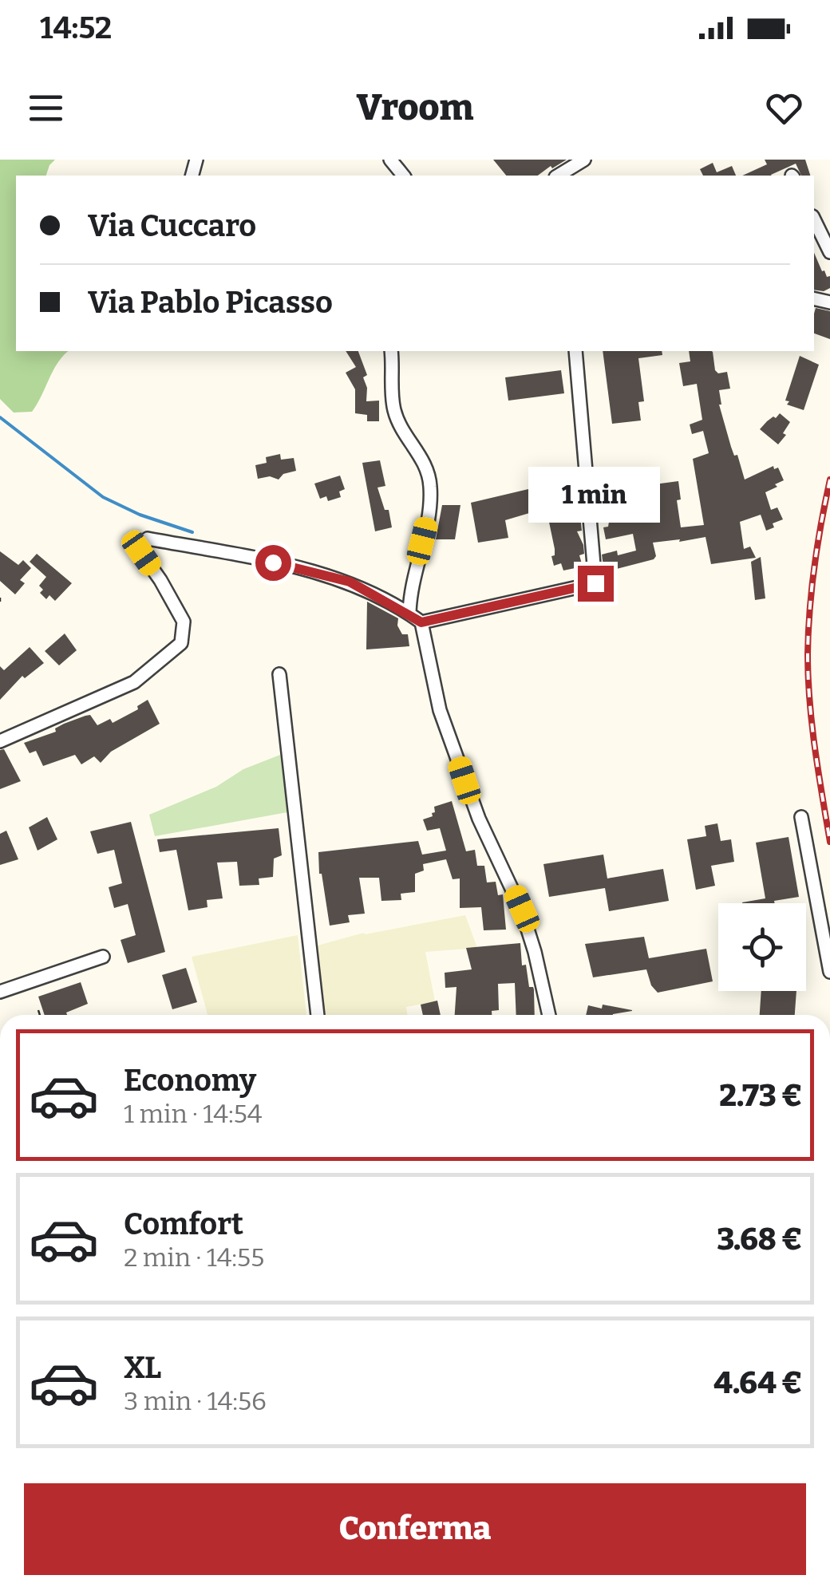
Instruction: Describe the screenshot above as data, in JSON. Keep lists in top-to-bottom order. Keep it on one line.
{"page":{"status":"14:52","header":"Vroom","banner":["Via Cuccaro","Via Pablo Picasso"],"bubble":"1 min","list":[{"name":"Economy","note":"1 min · 14:54","value":"2.73 €"},{"name":"Comfort","note":"2 min · 14:55","value":"3.68 €"},{"name":"XL","note":"3 min · 14:56","value":"4.64 €"}],"buttons":"Conferma"}}
